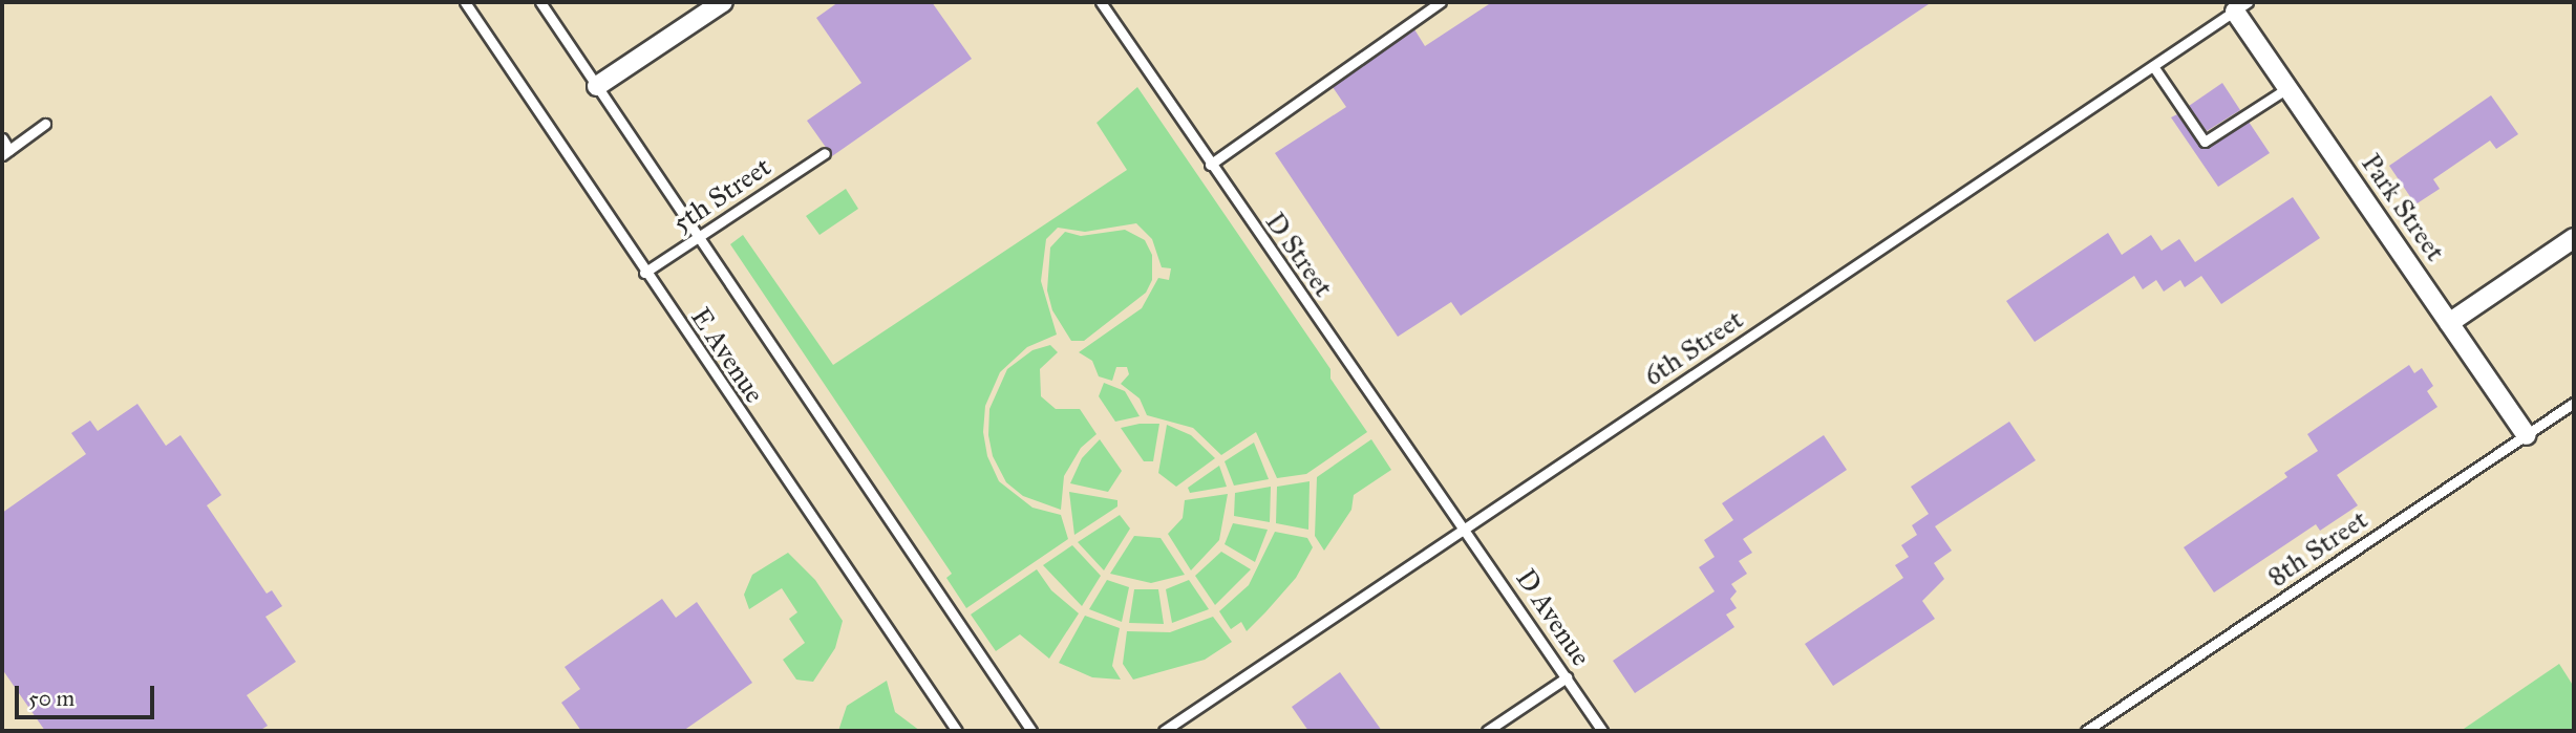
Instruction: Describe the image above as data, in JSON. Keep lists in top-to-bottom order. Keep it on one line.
{"streets":{"street":["Park Street"],"lane":["5th Street","D Street","6th Street","E Avenue","8th Street","D Avenue"]},"crossings":[["5th Street","E Avenue"],["Park Street","6th Street"],["Park Street","8th Street"],["D Street","6th Street"],["D Street","D Avenue"],["6th Street","D Avenue"]],"scale_bar":"50 m"}
